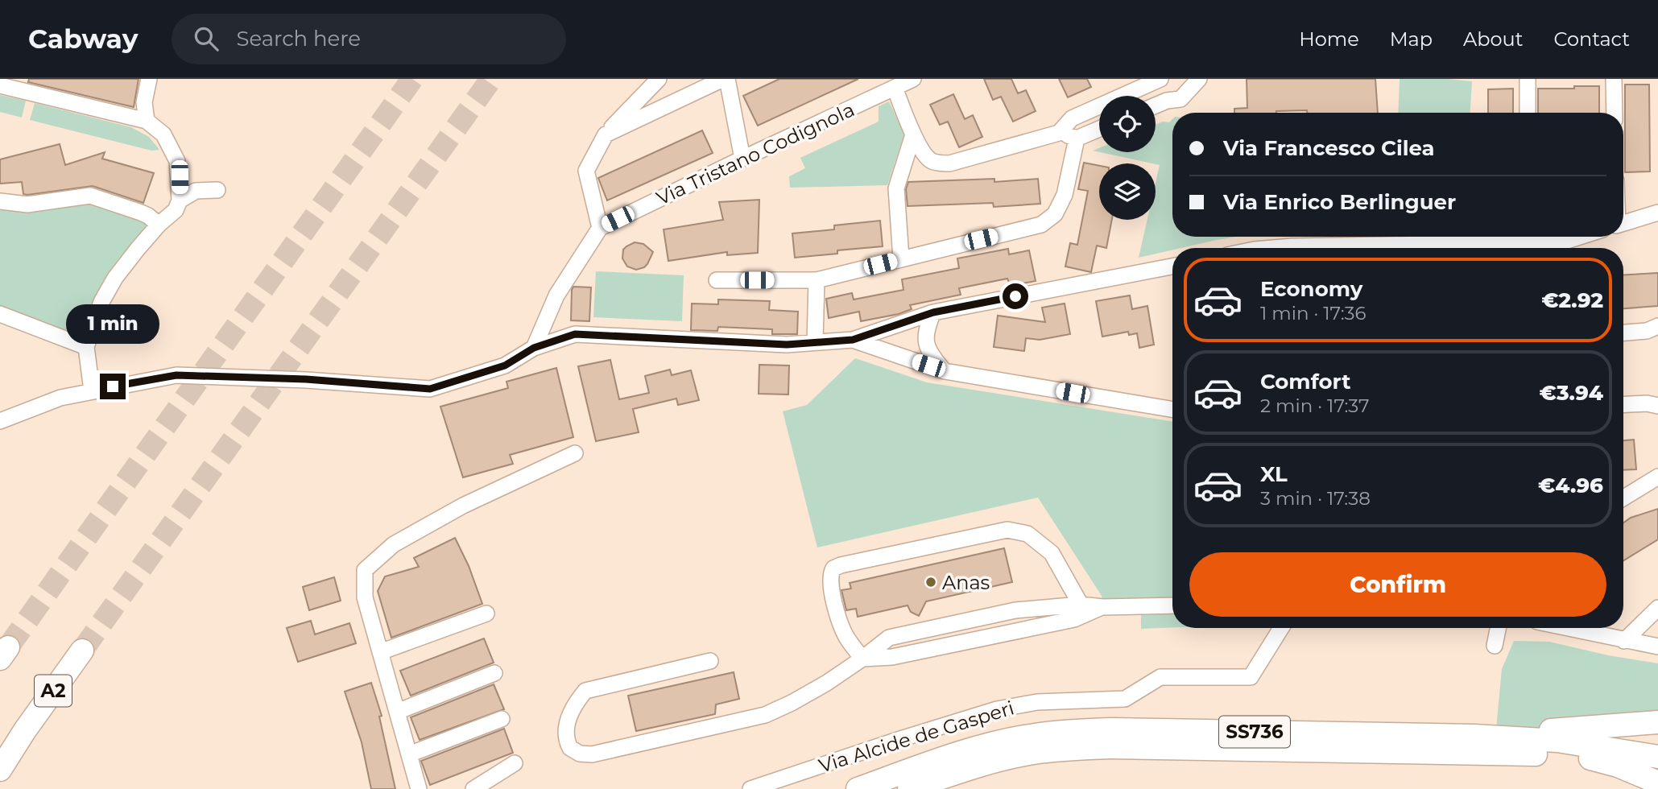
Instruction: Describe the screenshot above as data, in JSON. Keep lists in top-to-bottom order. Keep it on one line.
{"streets":{"highway":["A2","SS736"],"street":["Via Tristano Codignola","Via Alcide de Gasperi"]},"places":["Anas"],"page":{"header":"Cabway","search":"Search here","nav":["Home","Map","About","Contact"],"banner":["Via Francesco Cilea","Via Enrico Berlinguer"],"list":[{"name":"Economy","note":"1 min · 17:36","value":"€2.92"},{"name":"Comfort","note":"2 min · 17:37","value":"€3.94"},{"name":"XL","note":"3 min · 17:38","value":"€4.96"}],"bubble":"1 min","buttons":"Confirm"}}
